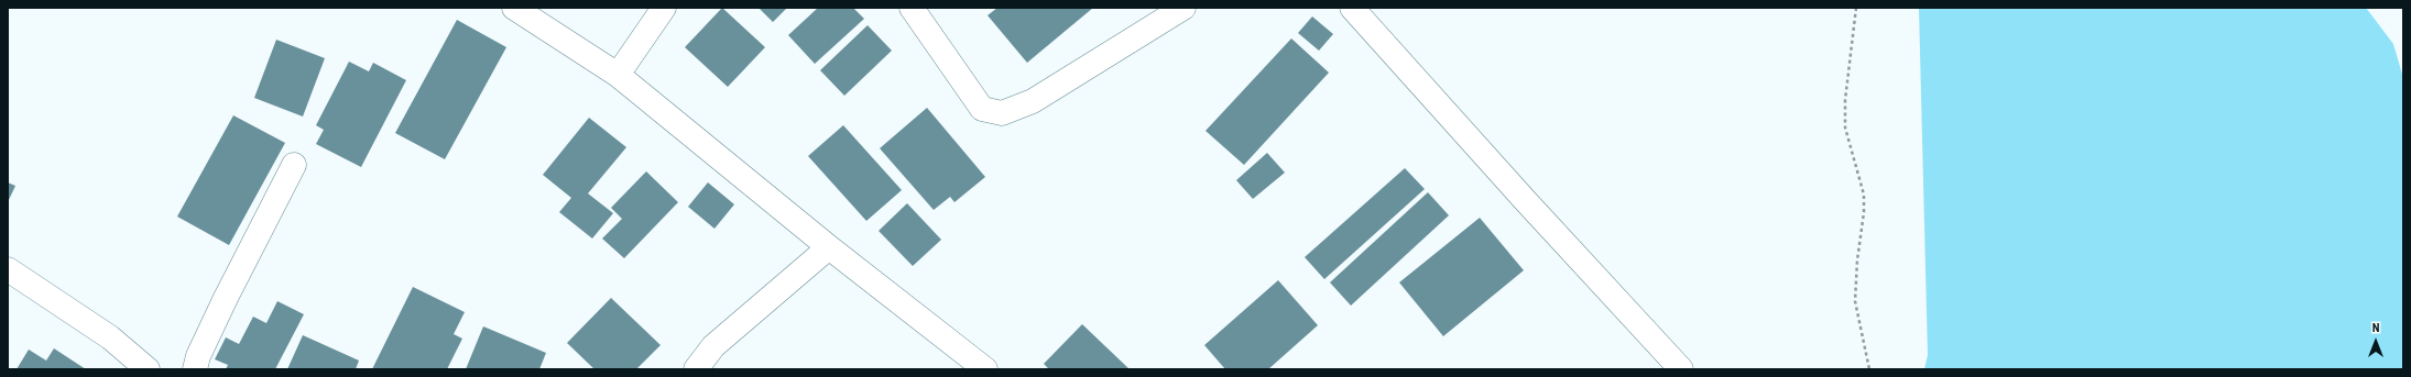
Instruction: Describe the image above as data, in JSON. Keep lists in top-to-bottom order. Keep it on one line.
{"north":"top"}
